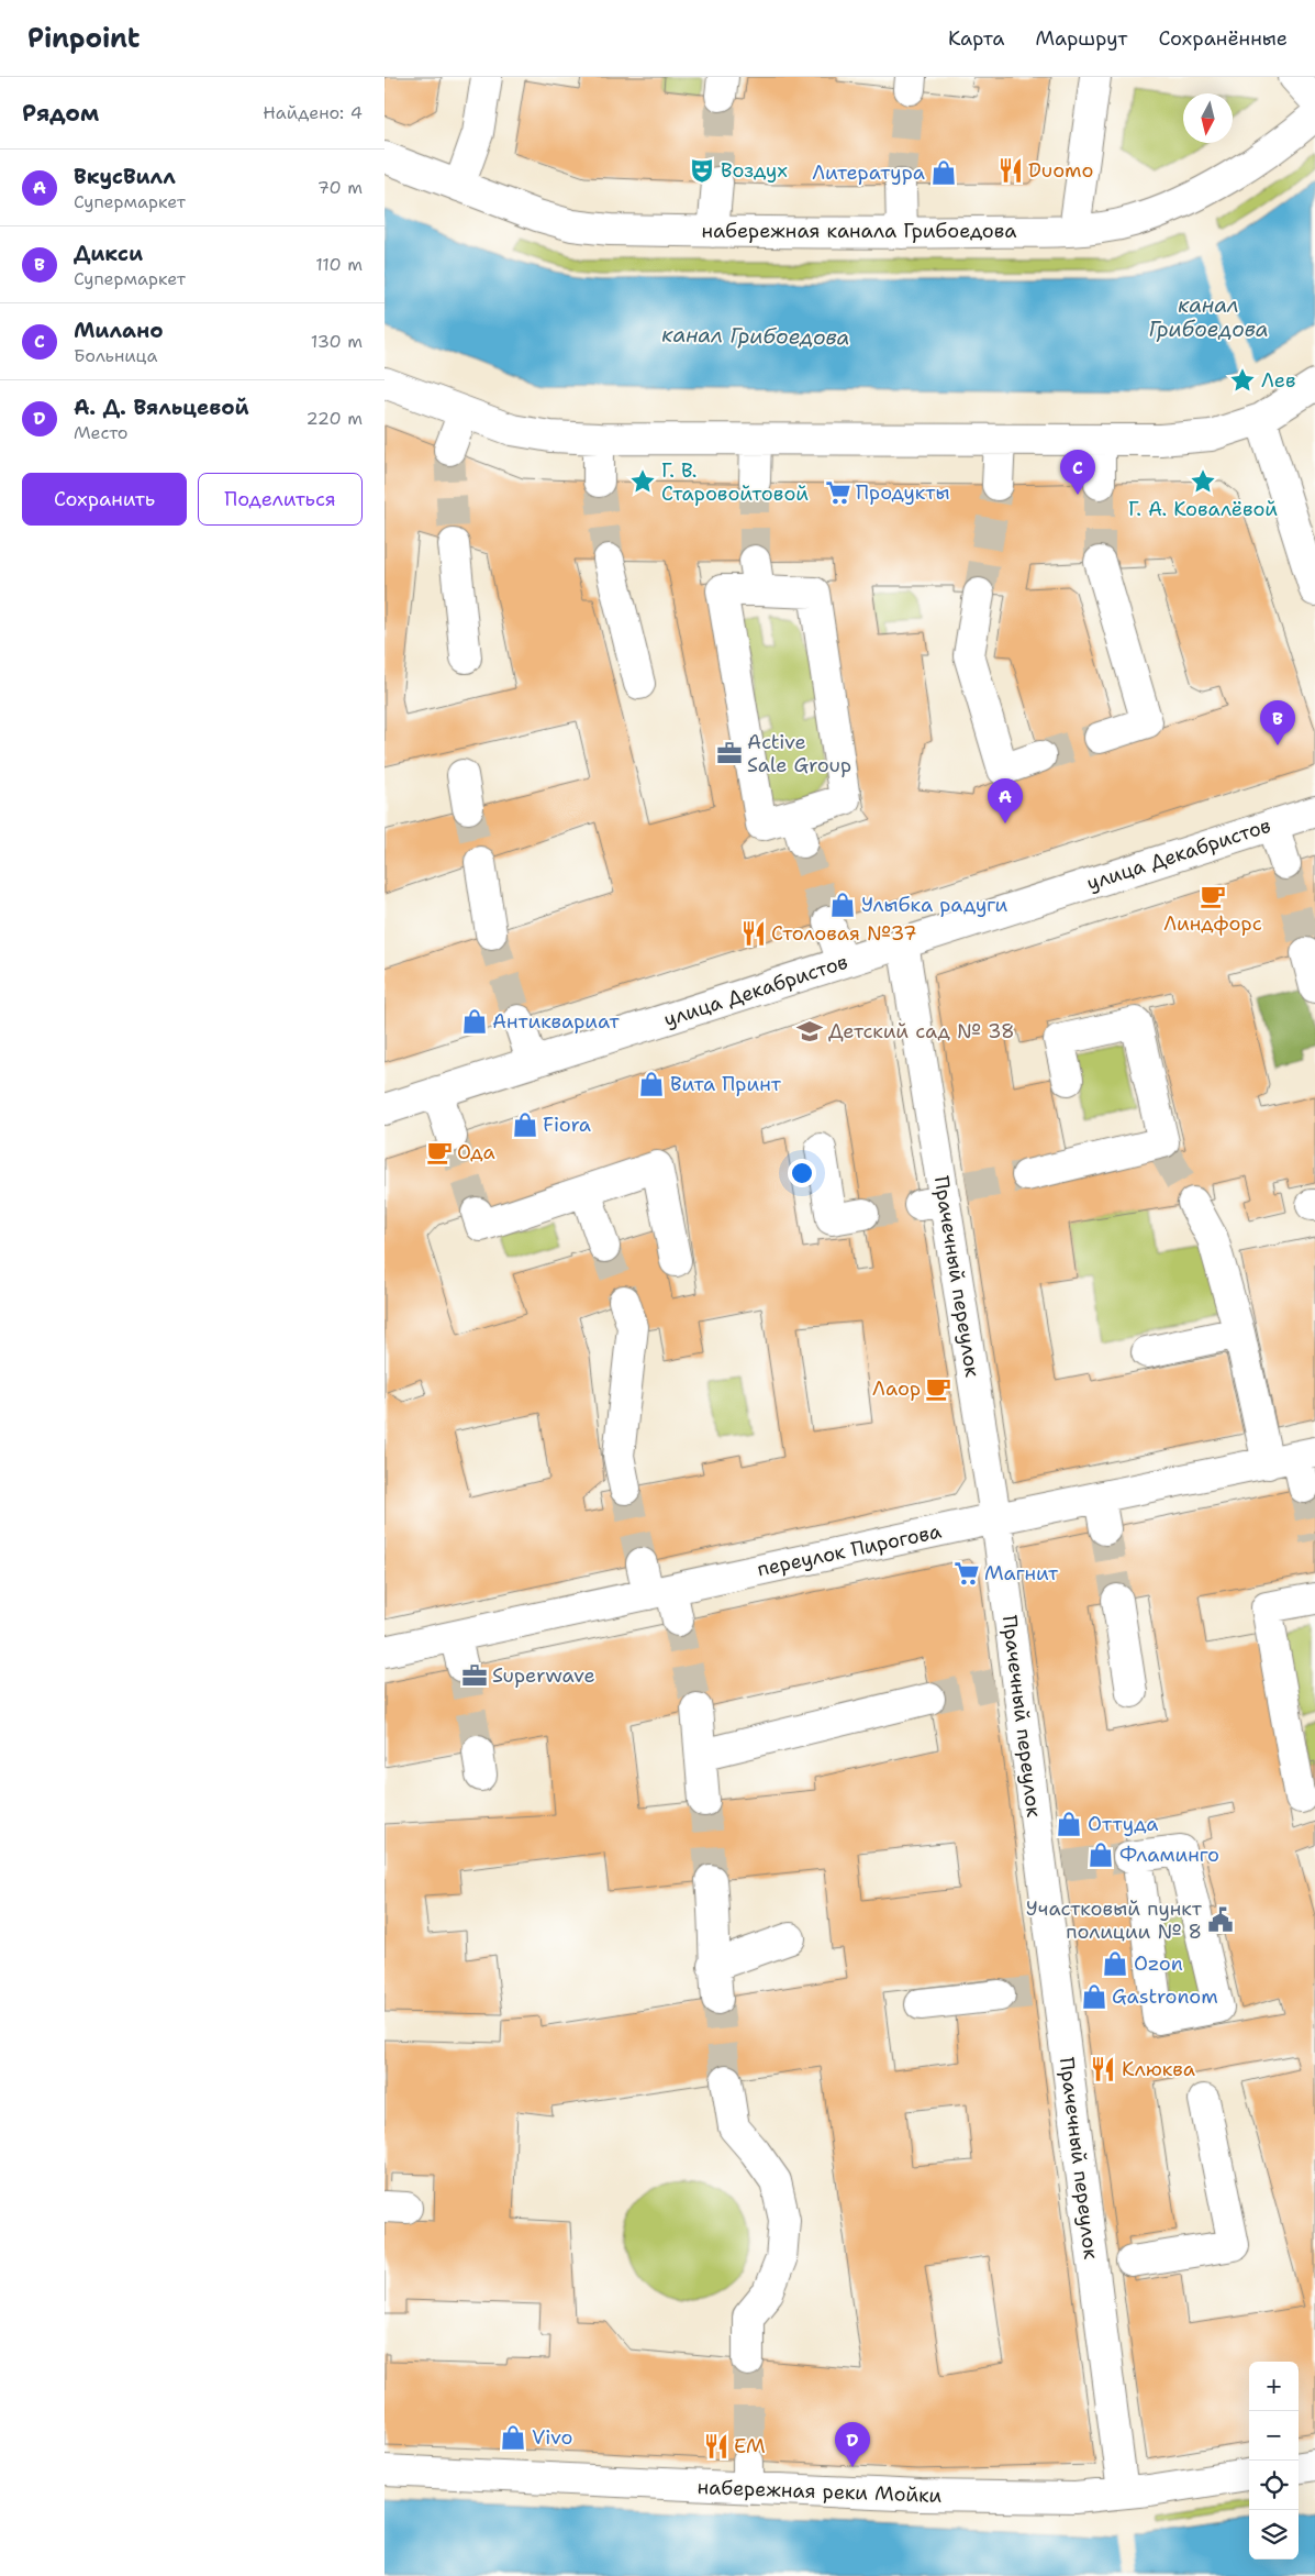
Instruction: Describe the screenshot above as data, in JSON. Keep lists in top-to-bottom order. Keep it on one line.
{"streets":{"street":["набережная канала Грибоедова","улица Декабристов","Прачечный переулок","переулок Пирогова","набережная реки Мойки"]},"crossings":[["улица Декабристов","Прачечный переулок"],["Прачечный переулок","переулок Пирогова"],["Прачечный переулок","набережная реки Мойки"]],"water":["канал Грибоедова"],"places":{"theatre":["Воздух"],"restaurant":["Duomo","Столовая №37","Клюква","ЕМ"],"shop":["Литература","Улыбка радуги","Антиквариат","Вита Принт","Fiora","Оттуда","Фламинго","Ozon","Gastronom","Vivo"],"place":["Лев","Г. В. Старовойтовой","Г. А. Ковалёвой"],"supermarket":["Продукты","Магнит"],"office":["Active Sale Group","Superwave"],"cafe":["Линдфорс","Ода","Лаор"],"school or university":["Детский сад № 38"],"public building":["Участковый пункт полиции № 8"]},"north":"bottom","page":{"header":"Pinpoint","nav":["Карта","Маршрут","Сохранённые"],"heading":["Рядом","Найдено: 4"],"list":[{"mark":"A","name":"ВкусВилл","note":"Супермаркет","value":"70 m"},{"mark":"B","name":"Дикси","note":"Супермаркет","value":"110 m"},{"mark":"C","name":"Милано","note":"Больница","value":"130 m"},{"mark":"D","name":"А. Д. Вяльцевой","note":"Место","value":"220 m"}],"pins":["C","B","A","D"],"buttons":["Сохранить","Поделиться"],"map_buttons":["+","−"]}}
